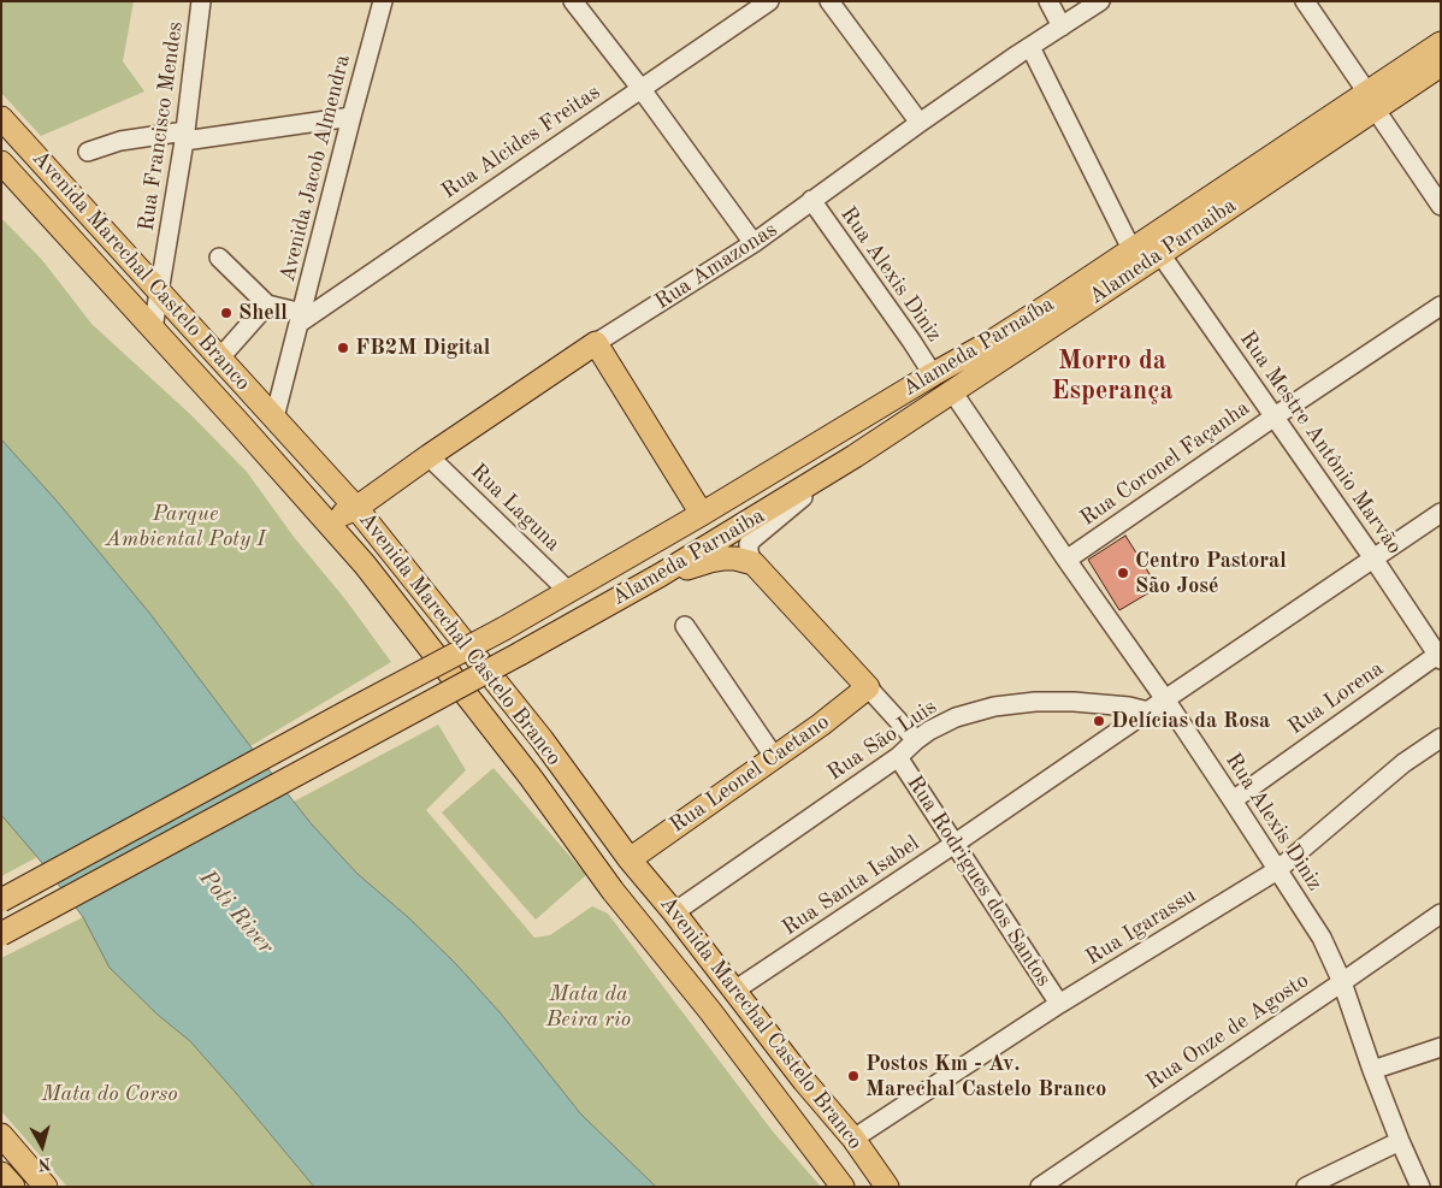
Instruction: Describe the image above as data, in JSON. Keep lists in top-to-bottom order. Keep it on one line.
{"streets":{"main road":["Alameda Parnaiba","Rua Amazonas","Avenida Marechal Castelo Branco","Alameda Parnaíba","Rua Leonel Caetano","Rua Rodrigues dos Santos"],"street":["Rua Francisco Mendes","Rua Alcides Freitas","Avenida Jacob Almendra","Rua Alexis Diniz","Rua Mestre Antônio Marvão","Rua Coronel Façanha","Rua Laguna","Rua Lorena","Rua São Luis","Rua Santa Isabel","Rua Igarassu","Rua Onze de Agosto"]},"crossings":[["Rua Francisco Mendes","Avenida Marechal Castelo Branco"],["Rua Alcides Freitas","Avenida Jacob Almendra"],["Avenida Jacob Almendra","Avenida Marechal Castelo Branco"],["Alameda Parnaiba","Rua Alexis Diniz"],["Alameda Parnaiba","Alameda Parnaíba"],["Alameda Parnaiba","Rua Mestre Antônio Marvão"],["Alameda Parnaiba","Rua Rodrigues dos Santos"],["Rua Amazonas","Avenida Marechal Castelo Branco"],["Rua Amazonas","Rua Alexis Diniz"],["Rua Amazonas","Rua Laguna"],["Avenida Marechal Castelo Branco","Rua São Luis"],["Avenida Marechal Castelo Branco","Rua Leonel Caetano"],["Avenida Marechal Castelo Branco","Rua Santa Isabel"],["Avenida Marechal Castelo Branco","Rua Igarassu"],["Rua Alexis Diniz","Alameda Parnaíba"],["Rua Alexis Diniz","Rua Coronel Façanha"],["Rua Alexis Diniz","Rua Lorena"],["Rua Alexis Diniz","Rua Santa Isabel"],["Rua Alexis Diniz","Rua Igarassu"],["Rua Alexis Diniz","Rua Onze de Agosto"],["Alameda Parnaíba","Rua Laguna"],["Rua Mestre Antônio Marvão","Rua Coronel Façanha"],["Rua Mestre Antônio Marvão","Rua Lorena"],["Rua Mestre Antônio Marvão","Rua Santa Isabel"],["Rua São Luis","Rua Rodrigues dos Santos"],["Rua São Luis","Rua Santa Isabel"],["Rua Leonel Caetano","Rua Rodrigues dos Santos"],["Rua Rodrigues dos Santos","Rua Santa Isabel"],["Rua Rodrigues dos Santos","Rua Igarassu"]],"districts":["Morro da Esperança"],"water":["Poti River"],"parks":["Parque Ambiental Poty I","Mata da Beira rio","Mata do Corso"],"places":["Shell","FB2M Digital","Centro Pastoral São José","Delícias da Rosa","Postos Km - Av. Marechal Castelo Branco"],"north":"bottom"}
